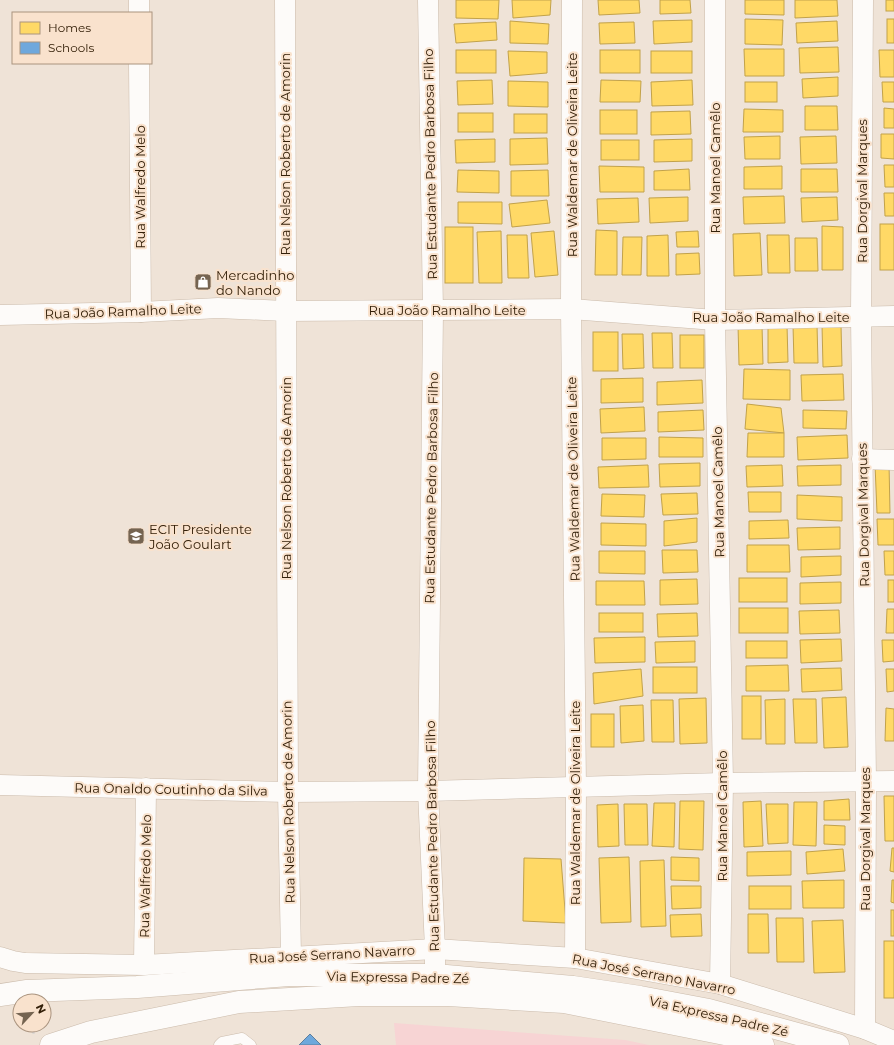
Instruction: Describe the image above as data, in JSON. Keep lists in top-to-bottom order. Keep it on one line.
{"streets":{"main road":["Via Expressa Padre Zé"],"street":["Rua Nelson Roberto de Amorin","Rua Waldemar de Oliveira Leite","Rua Estudante Pedro Barbosa Filho","Rua Manoel Camêlo","Rua Walfredo Melo","Rua Dorgival Marques","Rua João Ramalho Leite","Rua Onaldo Coutinho da Silva","Rua José Serrano Navarro"]},"crossings":[["Rua Nelson Roberto de Amorin","Rua João Ramalho Leite"],["Rua Nelson Roberto de Amorin","Rua Onaldo Coutinho da Silva"],["Rua Nelson Roberto de Amorin","Rua José Serrano Navarro"],["Rua Waldemar de Oliveira Leite","Rua João Ramalho Leite"],["Rua Waldemar de Oliveira Leite","Rua Onaldo Coutinho da Silva"],["Rua Waldemar de Oliveira Leite","Rua José Serrano Navarro"],["Rua Estudante Pedro Barbosa Filho","Rua João Ramalho Leite"],["Rua Estudante Pedro Barbosa Filho","Rua Onaldo Coutinho da Silva"],["Rua Estudante Pedro Barbosa Filho","Rua José Serrano Navarro"],["Rua Estudante Pedro Barbosa Filho","Via Expressa Padre Zé"],["Rua Manoel Camêlo","Rua João Ramalho Leite"],["Rua Manoel Camêlo","Rua Onaldo Coutinho da Silva"],["Rua Manoel Camêlo","Rua José Serrano Navarro"],["Rua Walfredo Melo","Rua João Ramalho Leite"],["Rua Walfredo Melo","Rua Onaldo Coutinho da Silva"],["Rua Walfredo Melo","Rua José Serrano Navarro"],["Rua Dorgival Marques","Rua João Ramalho Leite"],["Rua Dorgival Marques","Rua Onaldo Coutinho da Silva"],["Rua Dorgival Marques","Rua José Serrano Navarro"]],"places":{"shop":["Mercadinho do Nando"],"school or university":["ECIT Presidente João Goulart"]},"legend":["Homes","Schools"],"north":"top right"}
